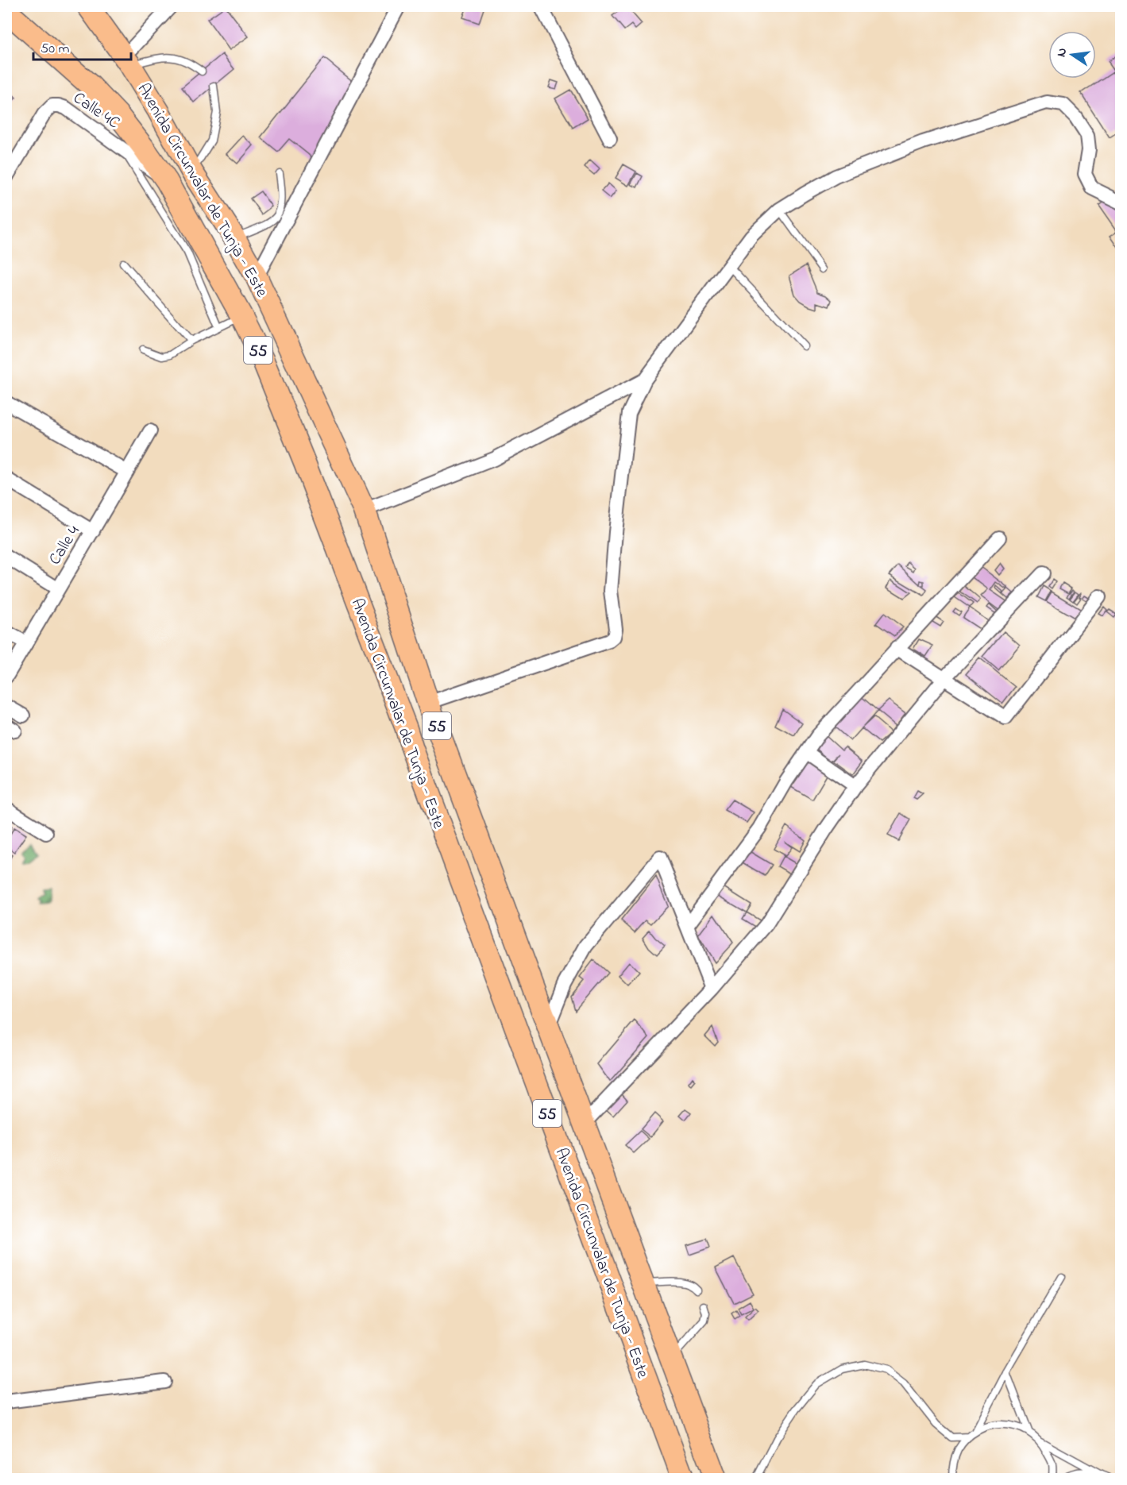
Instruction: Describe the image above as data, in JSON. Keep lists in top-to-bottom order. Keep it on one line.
{"streets":{"highway":["Avenida Circunvalar de Tunja - Este","55"],"street":["Calle 4C","Calle 4"]},"crossings":[["Calle 4C","Avenida Circunvalar de Tunja - Este"]],"scale_bar":"50 m","north":"left"}
